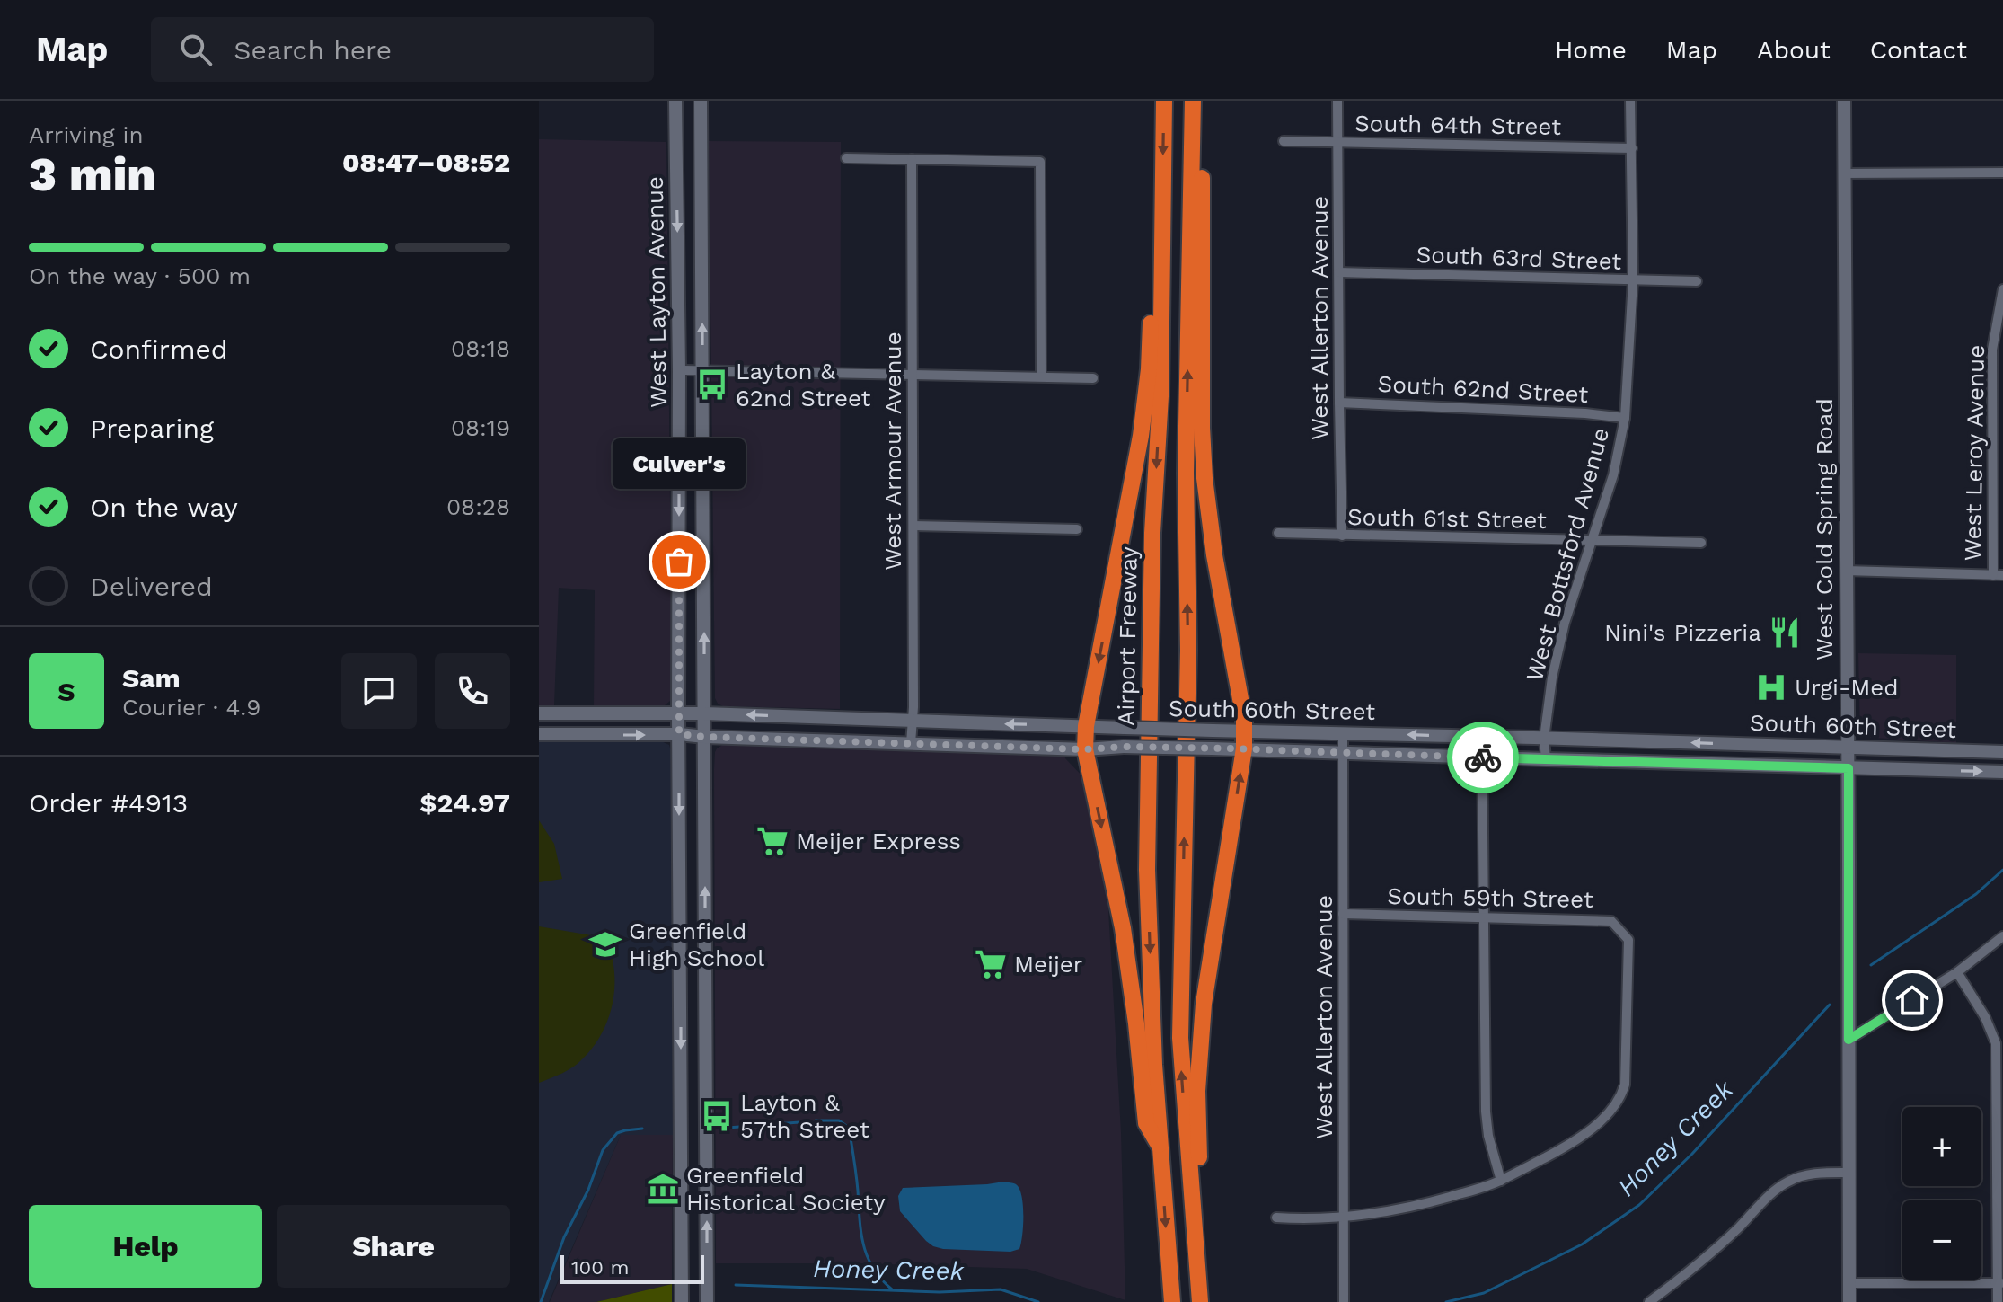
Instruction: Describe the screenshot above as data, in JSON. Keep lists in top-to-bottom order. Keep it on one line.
{"streets":{"highway":["Airport Freeway"],"main road":["West Layton Avenue","West Cold Spring Road","South 60th Street"],"street":["South 64th Street","South 63rd Street","West Allerton Avenue","South 62nd Street","West Armour Avenue","West Leroy Avenue","South 61st Street","West Bottsford Avenue","South 59th Street"]},"crossings":[["South 64th Street","West Allerton Avenue"],["South 64th Street","West Bottsford Avenue"],["South 63rd Street","West Allerton Avenue"],["South 63rd Street","West Bottsford Avenue"],["West Layton Avenue","South 60th Street"],["West Allerton Avenue","South 62nd Street"],["West Allerton Avenue","South 61st Street"],["West Allerton Avenue","South 60th Street"],["West Allerton Avenue","South 59th Street"],["South 62nd Street","West Bottsford Avenue"],["West Armour Avenue","South 60th Street"],["South 61st Street","West Bottsford Avenue"],["West Cold Spring Road","South 60th Street"],["West Bottsford Avenue","South 60th Street"]],"water":["Honey Creek"],"places":{"bus stop":["Layton & 62nd Street","Layton & 57th Street"],"other":["Culver's"],"restaurant":["Nini's Pizzeria"],"hospital":["Urgi-Med"],"supermarket":["Meijer Express","Meijer"],"school or university":["Greenfield High School"],"museum":["Greenfield Historical Society"]},"scale_bar":"100 m","page":{"header":"Map","search":"Search here","nav":["Home","Map","About","Contact"],"heading":["3 min","Arriving in","08:47–08:52"],"panel":["Sam","Courier · 4.9","Order #4913","$24.97"],"bar":"On the way · 500 m","list":[["Confirmed","08:18"],["Preparing","08:19"],["On the way","08:28"],"Delivered"],"bubble":"Culver's","round":"S","map_buttons":["+","−"],"buttons":["Help","Share"],"scale":"100 m"}}
